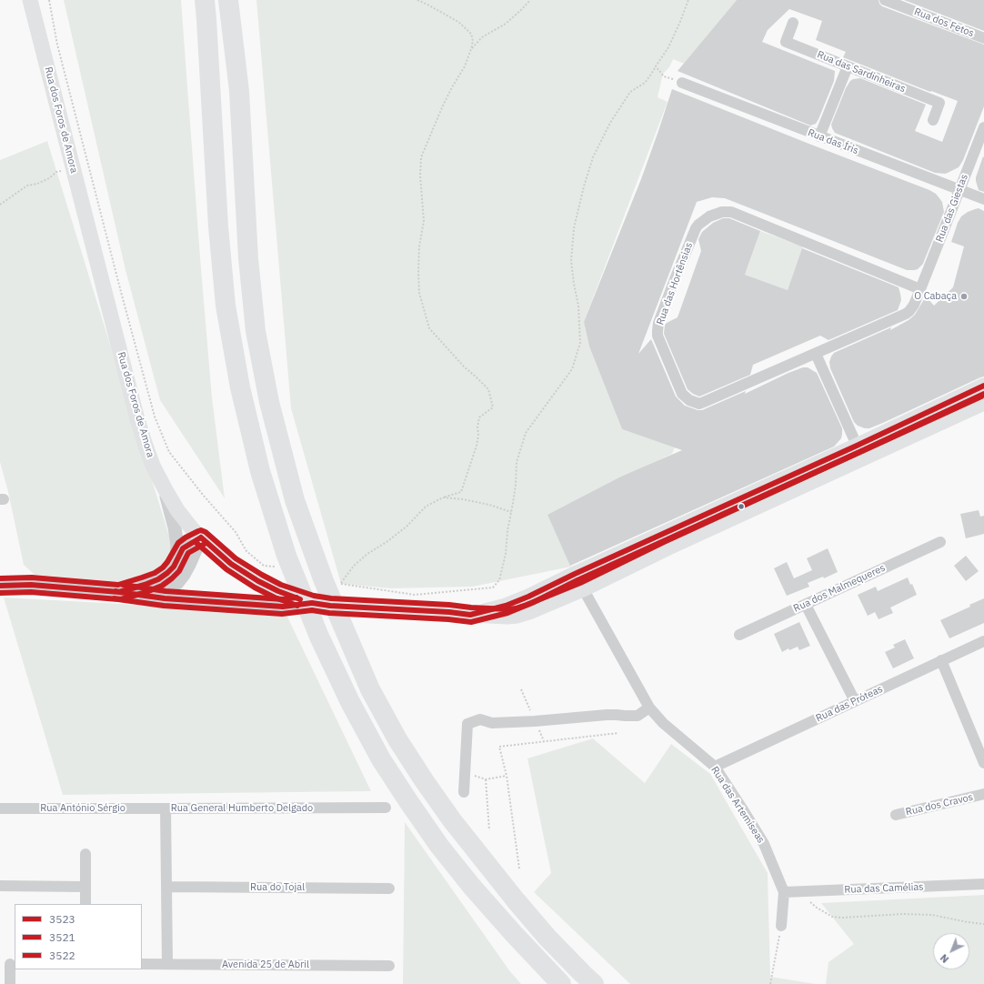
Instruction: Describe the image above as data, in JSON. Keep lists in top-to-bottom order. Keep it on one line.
{"streets":{"main road":["Rua dos Foros de Amora"],"street":["Rua dos Fetos","Rua das Sardinheiras","Rua das Íris","Rua das Giestas","Rua das Hortênsias","Rua dos Malmequeres","Rua das Próteas","Rua das Artemíseas","Rua dos Cravos","Rua António Sérgio","Rua General Humberto Delgado","Rua do Tojal","Rua das Camélias","Avenida 25 de Abril"]},"crossings":[["Rua dos Foros de Amora","Rua das Artemíseas"],["Rua das Íris","Rua das Giestas"],["Rua das Giestas","Rua das Hortênsias"],["Rua das Próteas","Rua das Artemíseas"],["Rua das Artemíseas","Rua das Camélias"],["Rua António Sérgio","Rua General Humberto Delgado"],["Rua General Humberto Delgado","Rua do Tojal"],["Rua General Humberto Delgado","Avenida 25 de Abril"]],"places":["O Cabaça"],"lines":["transit line 3523","transit line 3521","transit line 3522"],"legend":["3523","3521","3522"],"north":"bottom left"}
